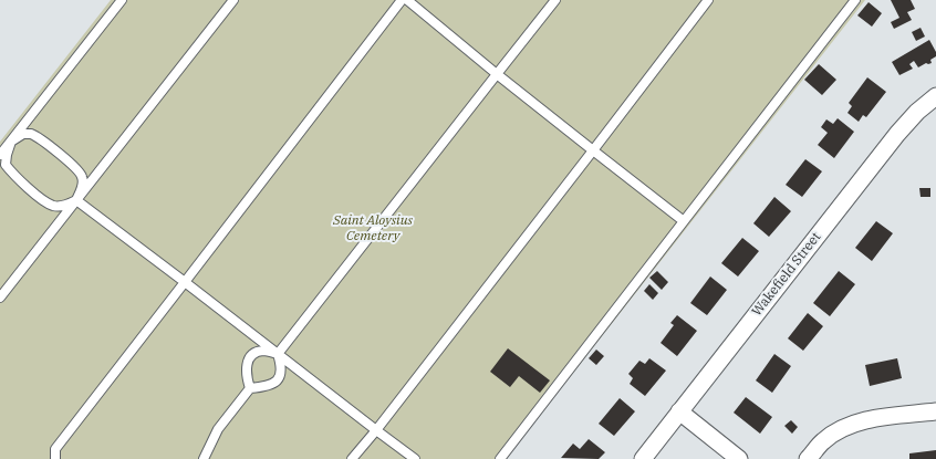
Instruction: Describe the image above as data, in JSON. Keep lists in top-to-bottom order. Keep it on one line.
{"streets":{"street":["Wakefield Street"]},"parks":["Saint Aloysius Cemetery"]}
